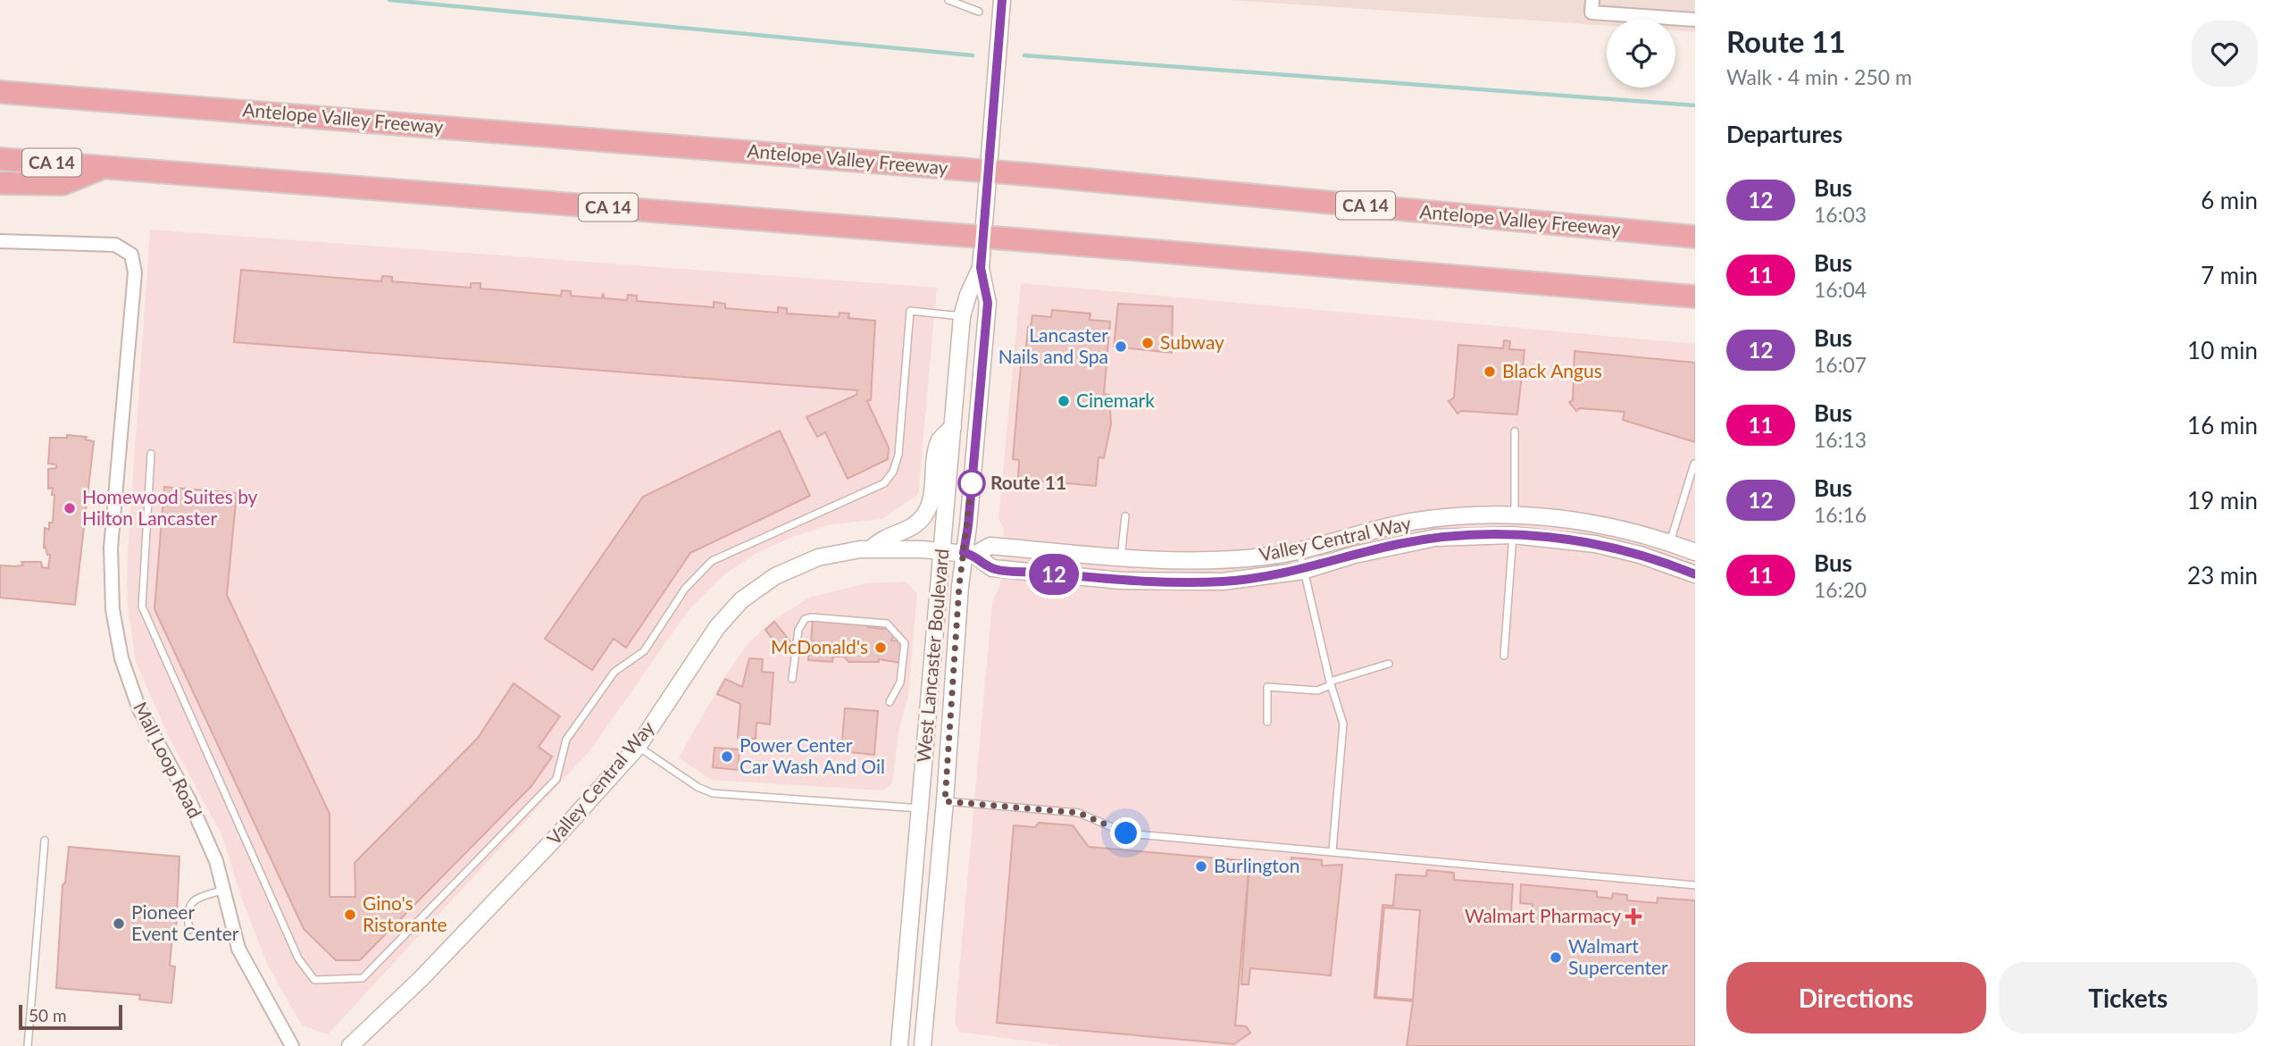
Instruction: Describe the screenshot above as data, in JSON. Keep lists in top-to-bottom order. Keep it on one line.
{"streets":{"highway":["Antelope Valley Freeway","CA 14"],"street":["Valley Central Way","West Lancaster Boulevard","Mall Loop Road"]},"crossings":[["Valley Central Way","West Lancaster Boulevard"]],"places":{"other":["Subway","Lancaster Nails and Spa","Black Angus","Cinemark","Route 11","Homewood Suites by Hilton Lancaster","McDonald's","Power Center Car Wash And Oil","Burlington","Gino's Ristorante","Pioneer Event Center","Walmart Supercenter"],"health":["Walmart Pharmacy"]},"lines":["bus line 12"],"scale_bar":"50 m","page":{"on_map":"12","heading":[["Route 11","Walk · 4 min · 250 m"],"Departures"],"list":[{"mark":"12","name":"Bus","note":"16:03","value":"6 min"},{"mark":"11","name":"Bus","note":"16:04","value":"7 min"},{"mark":"12","name":"Bus","note":"16:07","value":"10 min"},{"mark":"11","name":"Bus","note":"16:13","value":"16 min"},{"mark":"12","name":"Bus","note":"16:16","value":"19 min"},{"mark":"11","name":"Bus","note":"16:20","value":"23 min"}],"buttons":["Directions","Tickets"],"scale":"50 m"}}
